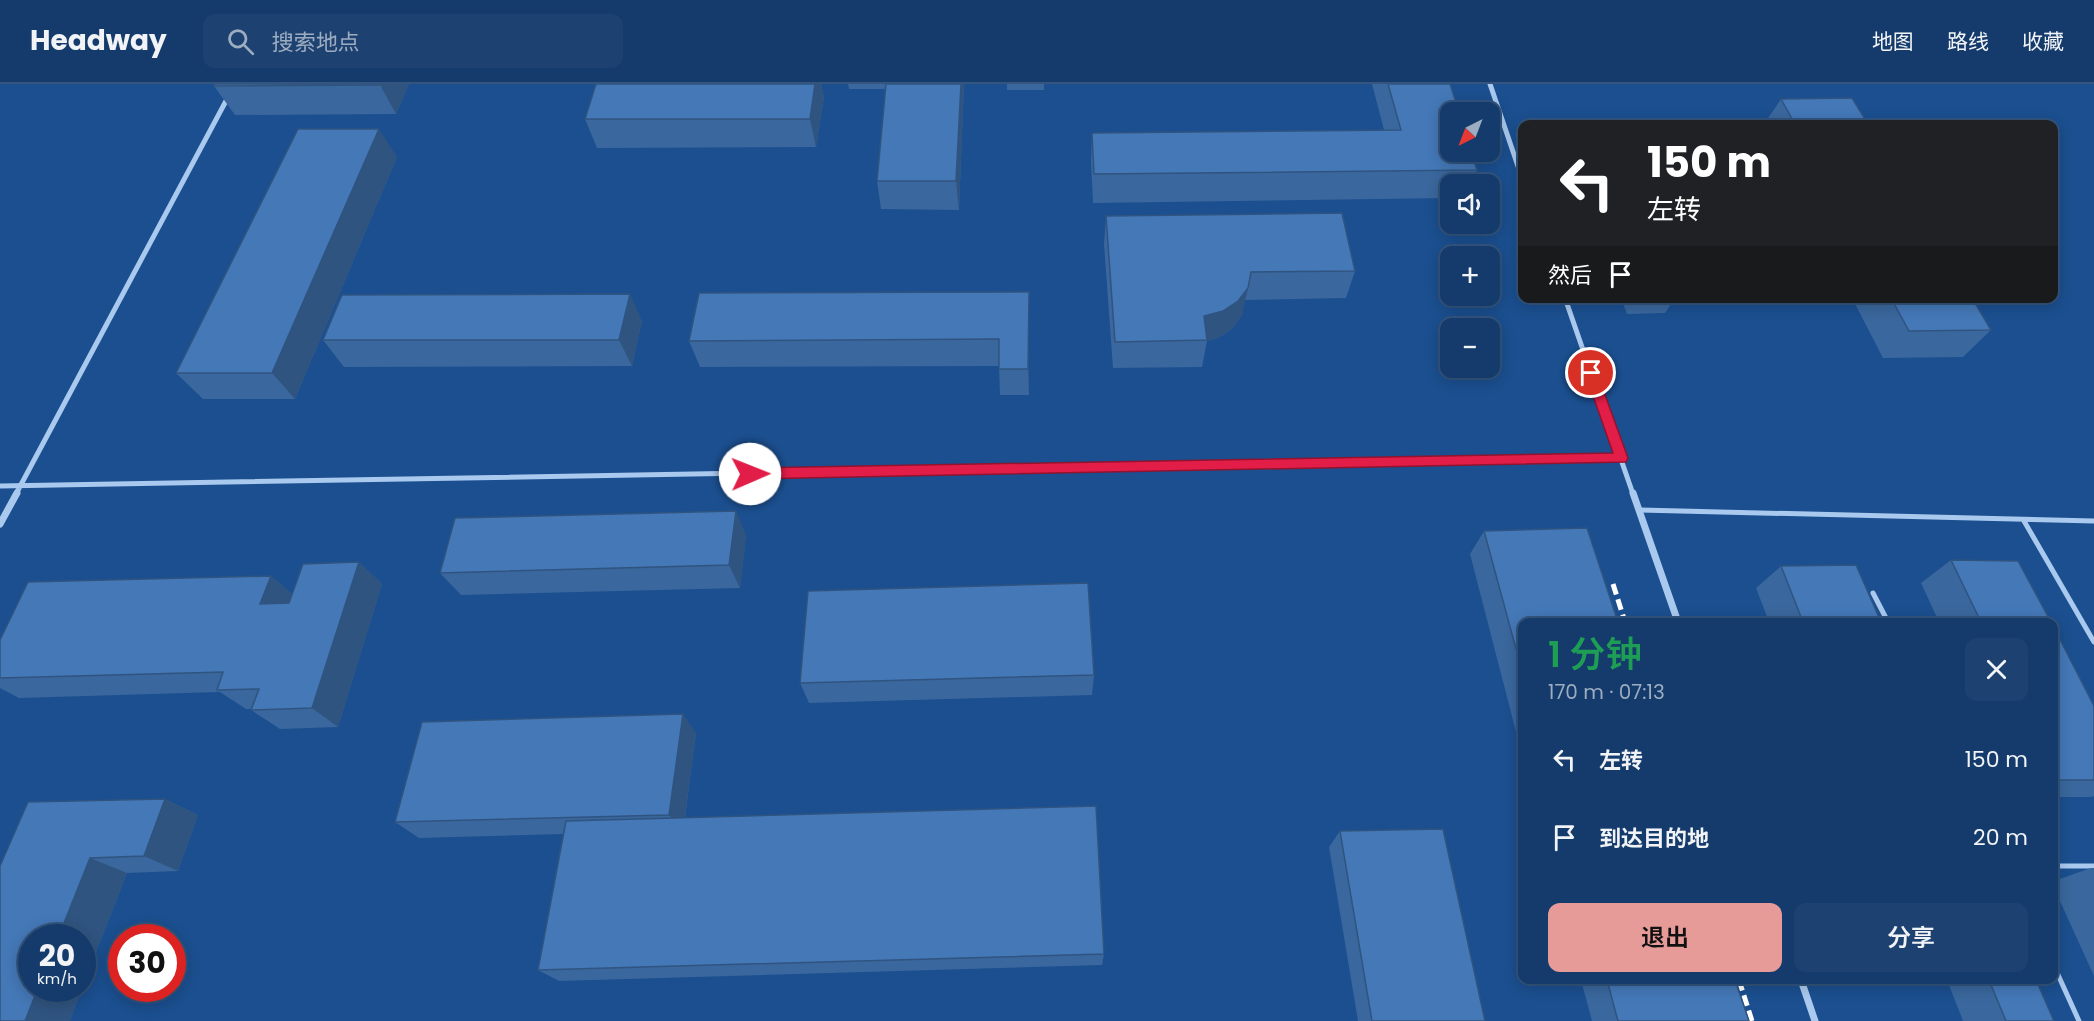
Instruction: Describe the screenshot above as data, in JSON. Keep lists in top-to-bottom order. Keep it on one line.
{"north":"bottom left","page":{"header":"Headway","search":"搜索地点","nav":["地图","路线","收藏"],"map_buttons":["+","−"],"turn":["150 m","左转"],"then":"然后","heading":["1 分钟","170 m · 07:13"],"list":[{"name":"左转","value":"150 m"},{"name":"到达目的地","value":"20 m"}],"buttons":["退出","分享"],"speed":"20 km/h","limit":"30"}}
